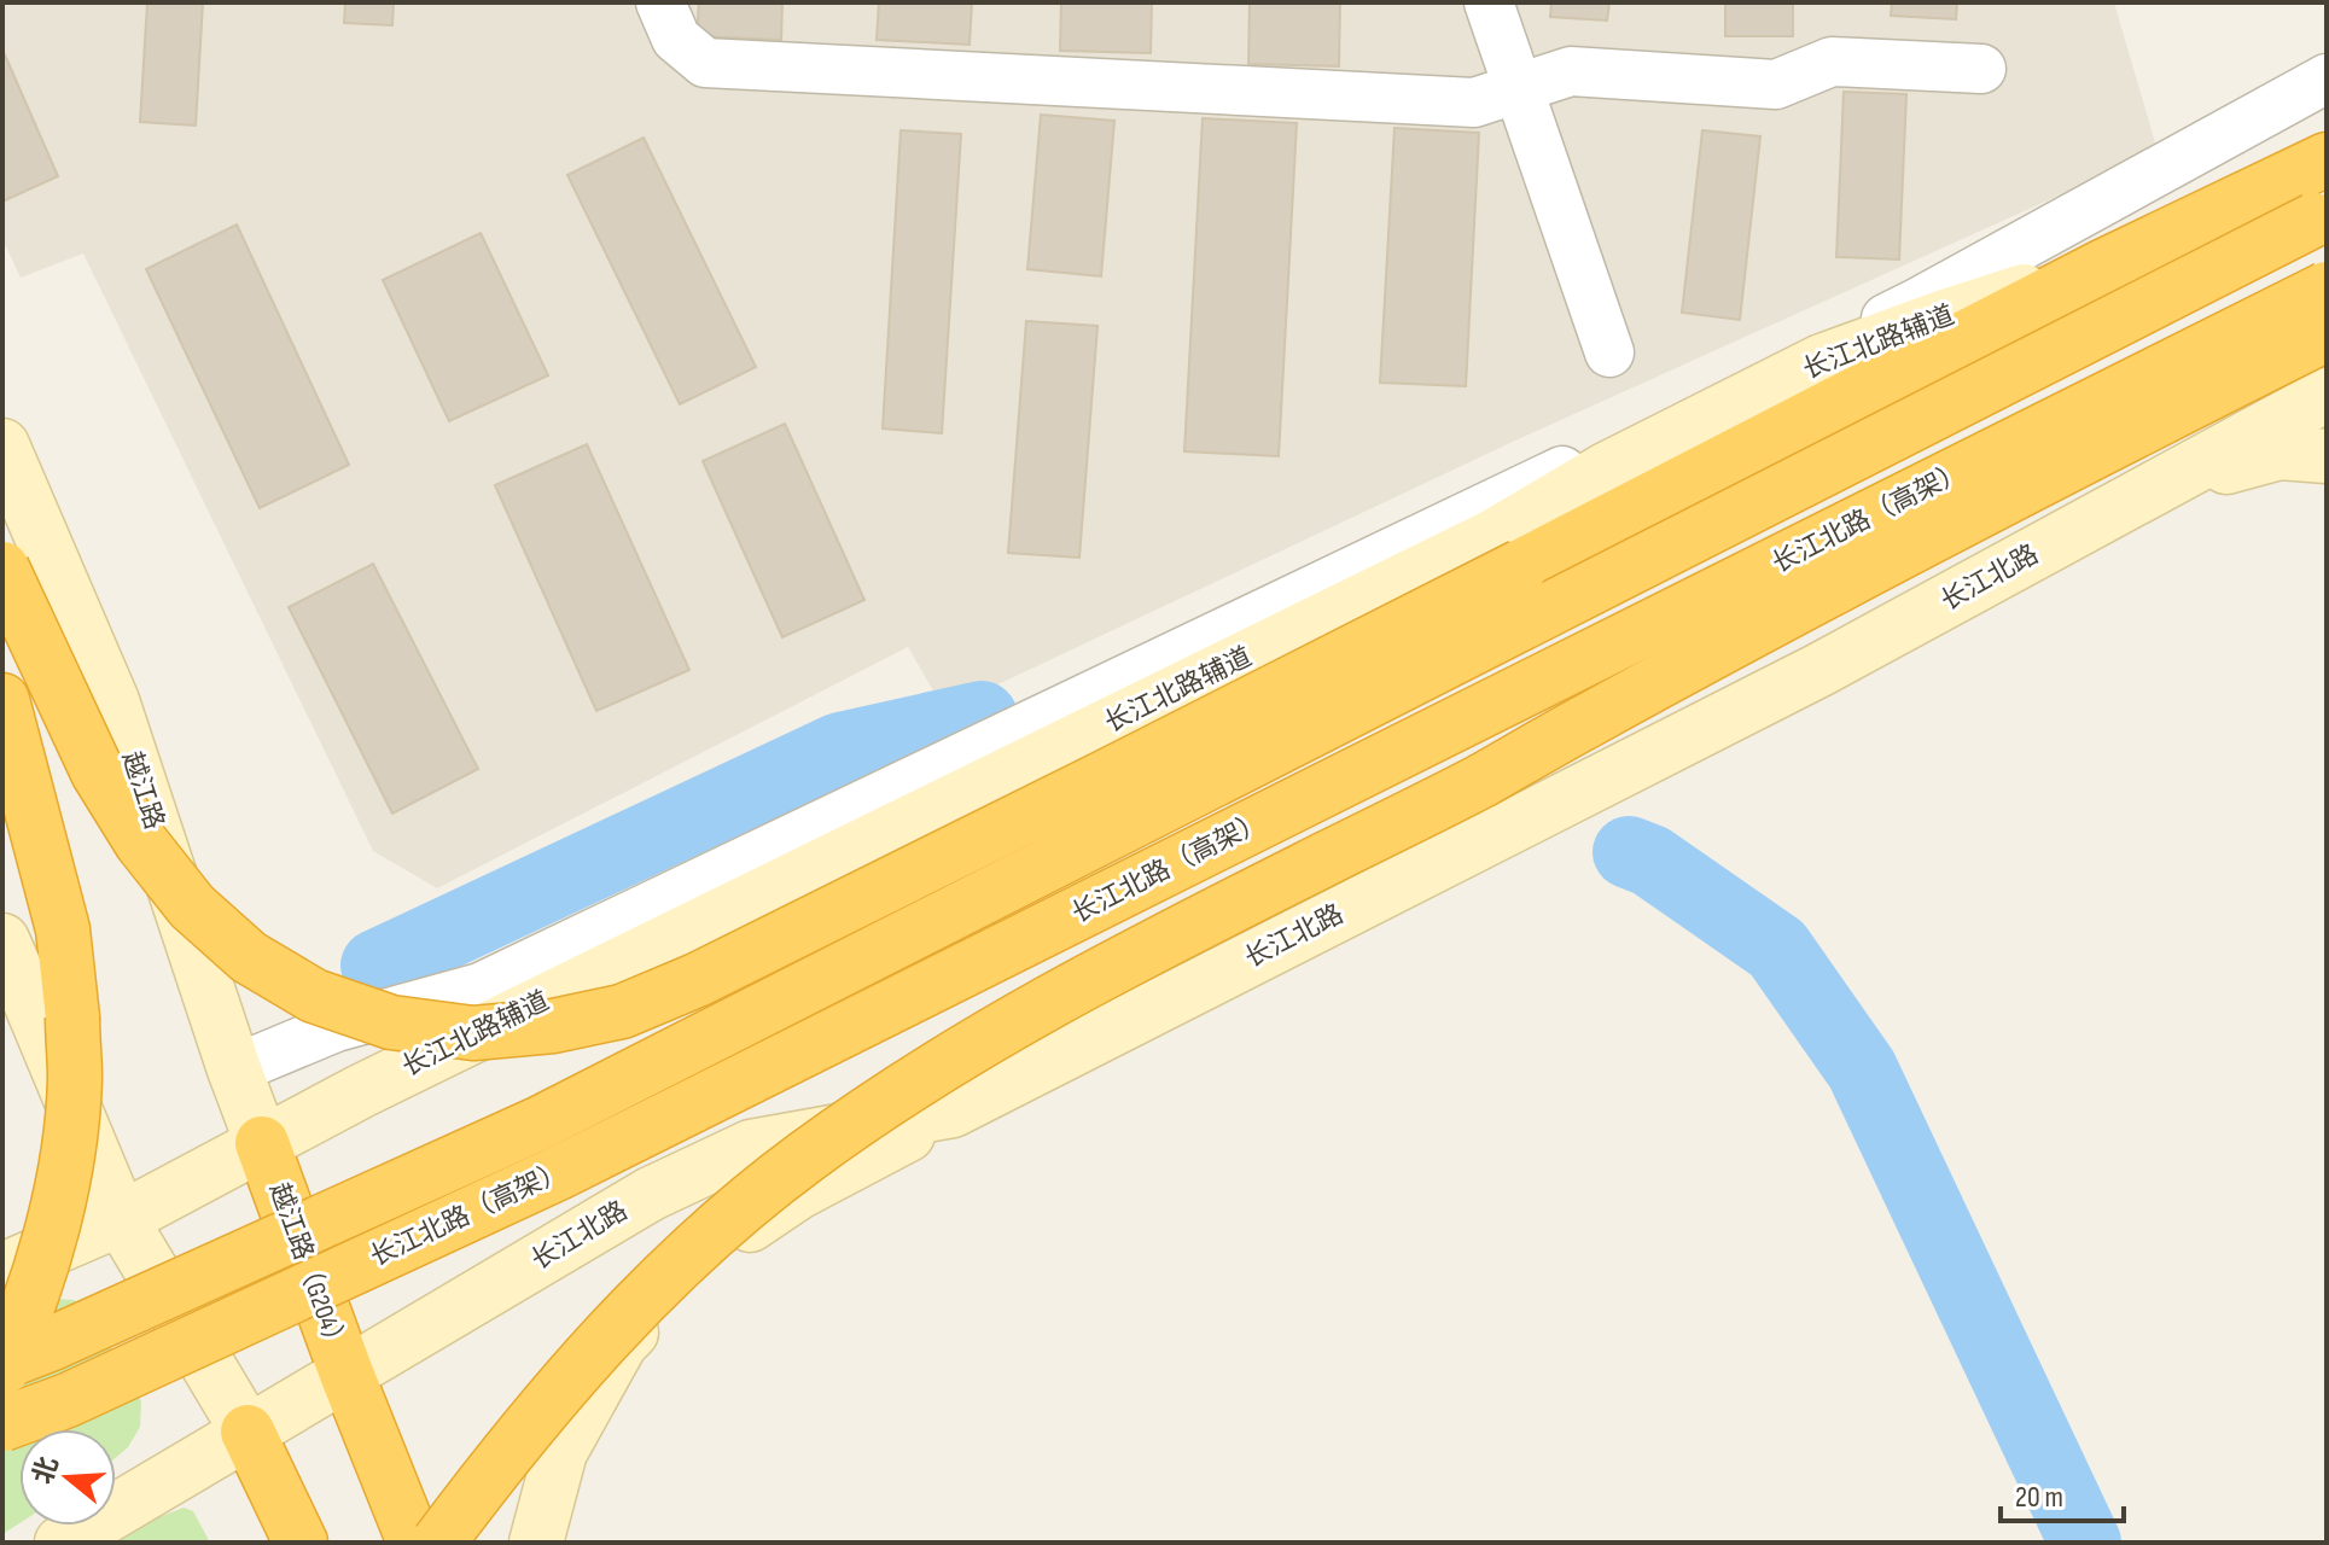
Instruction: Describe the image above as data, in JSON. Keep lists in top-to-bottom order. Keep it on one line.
{"streets":{"highway":["长江北路（高架）","越江路（G204）"],"main road":["长江北路辅道","长江北路","越江路"]},"crossings":[["长江北路辅道","越江路"],["长江北路辅道","越江路（G204）"],["长江北路","越江路（G204）"],["越江路","越江路（G204）"]],"scale_bar":"20 m","north":"left"}
